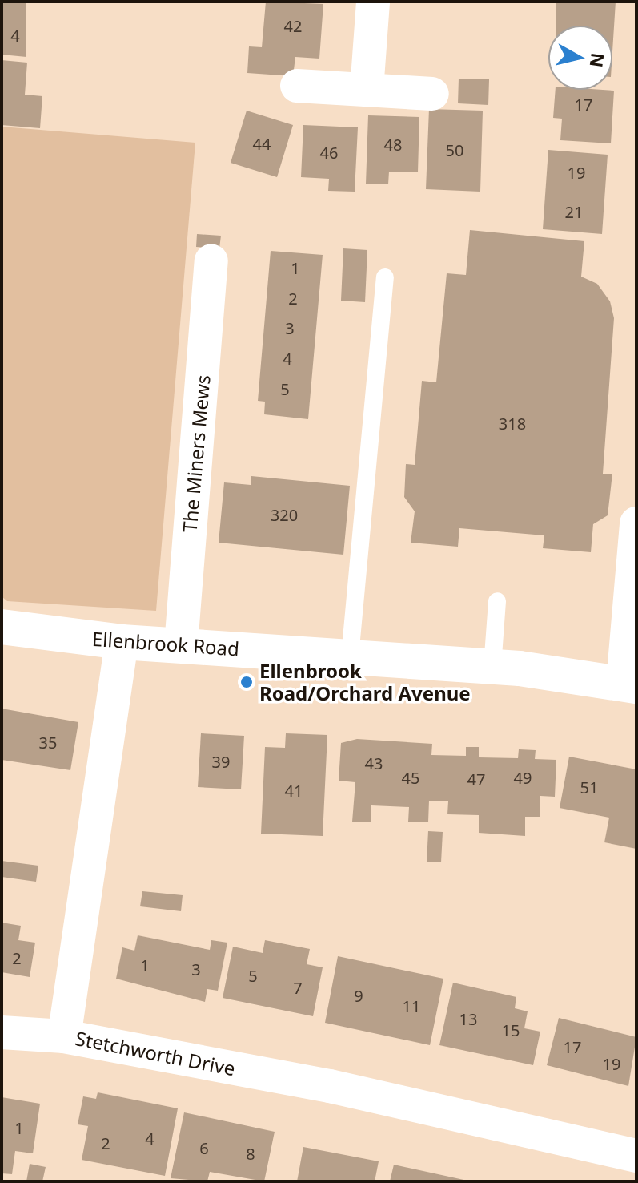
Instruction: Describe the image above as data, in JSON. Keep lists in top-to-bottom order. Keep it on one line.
{"streets":{"street":["The Miners Mews","Ellenbrook Road","Stetchworth Drive"]},"crossings":[["The Miners Mews","Ellenbrook Road"],["Ellenbrook Road","Stetchworth Drive"]],"places":["Ellenbrook Road/Orchard Avenue"],"house_numbers":["42","4","17","44","48","50","46","19","21","1","2","3","4","5","318","320","35","39","43","45","49","47","51","41","2","1","3","5","7","9","11","13","15","17","19","1","4","2","6","8"],"north":"right"}
